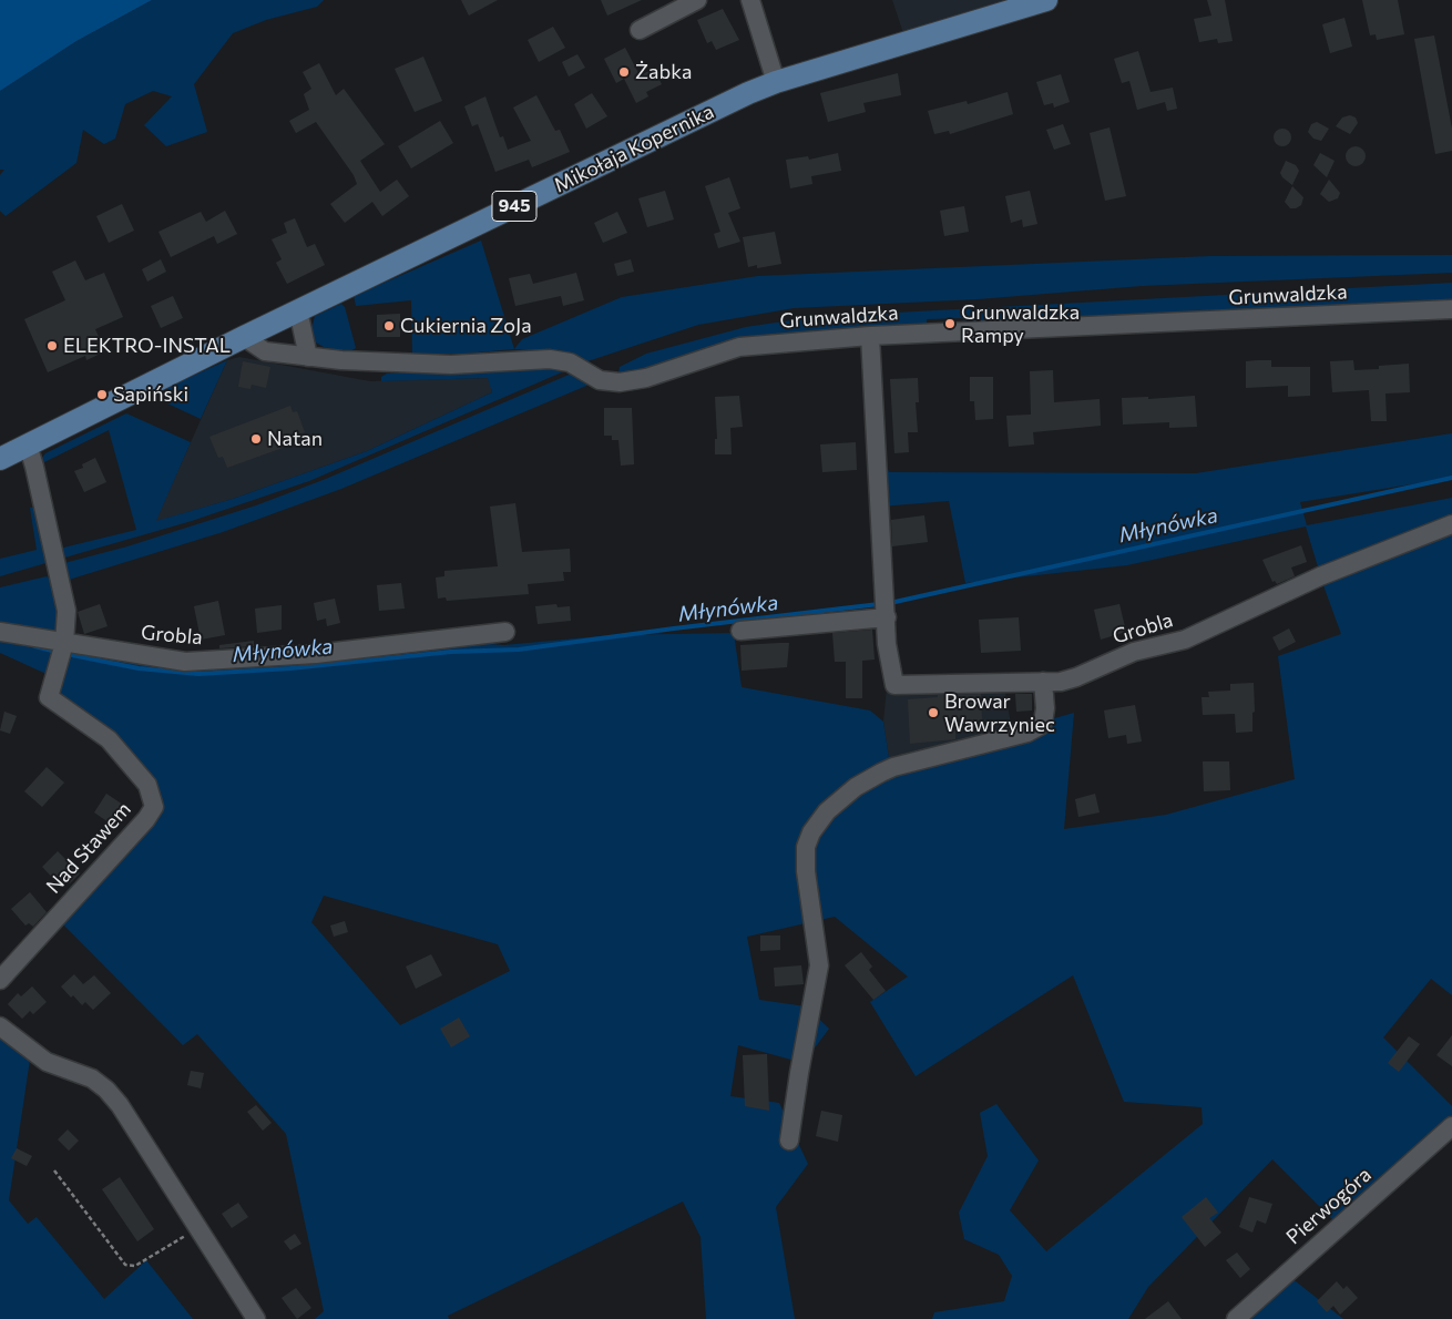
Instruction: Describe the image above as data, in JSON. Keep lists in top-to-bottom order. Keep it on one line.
{"streets":{"main road":["Mikołaja Kopernika","945"],"street":["Grunwaldzka","Grobla","Nad Stawem","Pierwogóra"]},"crossings":[["Mikołaja Kopernika","Grunwaldzka"],["Mikołaja Kopernika","Nad Stawem"],["Grunwaldzka","Grobla"],["Grobla","Nad Stawem"]],"water":["Młynówka"],"places":["Żabka","Grunwaldzka Rampy","Cukiernia ZoJa","ELEKTRO-INSTAL","Sapiński","Natan","Browar Wawrzyniec"]}
